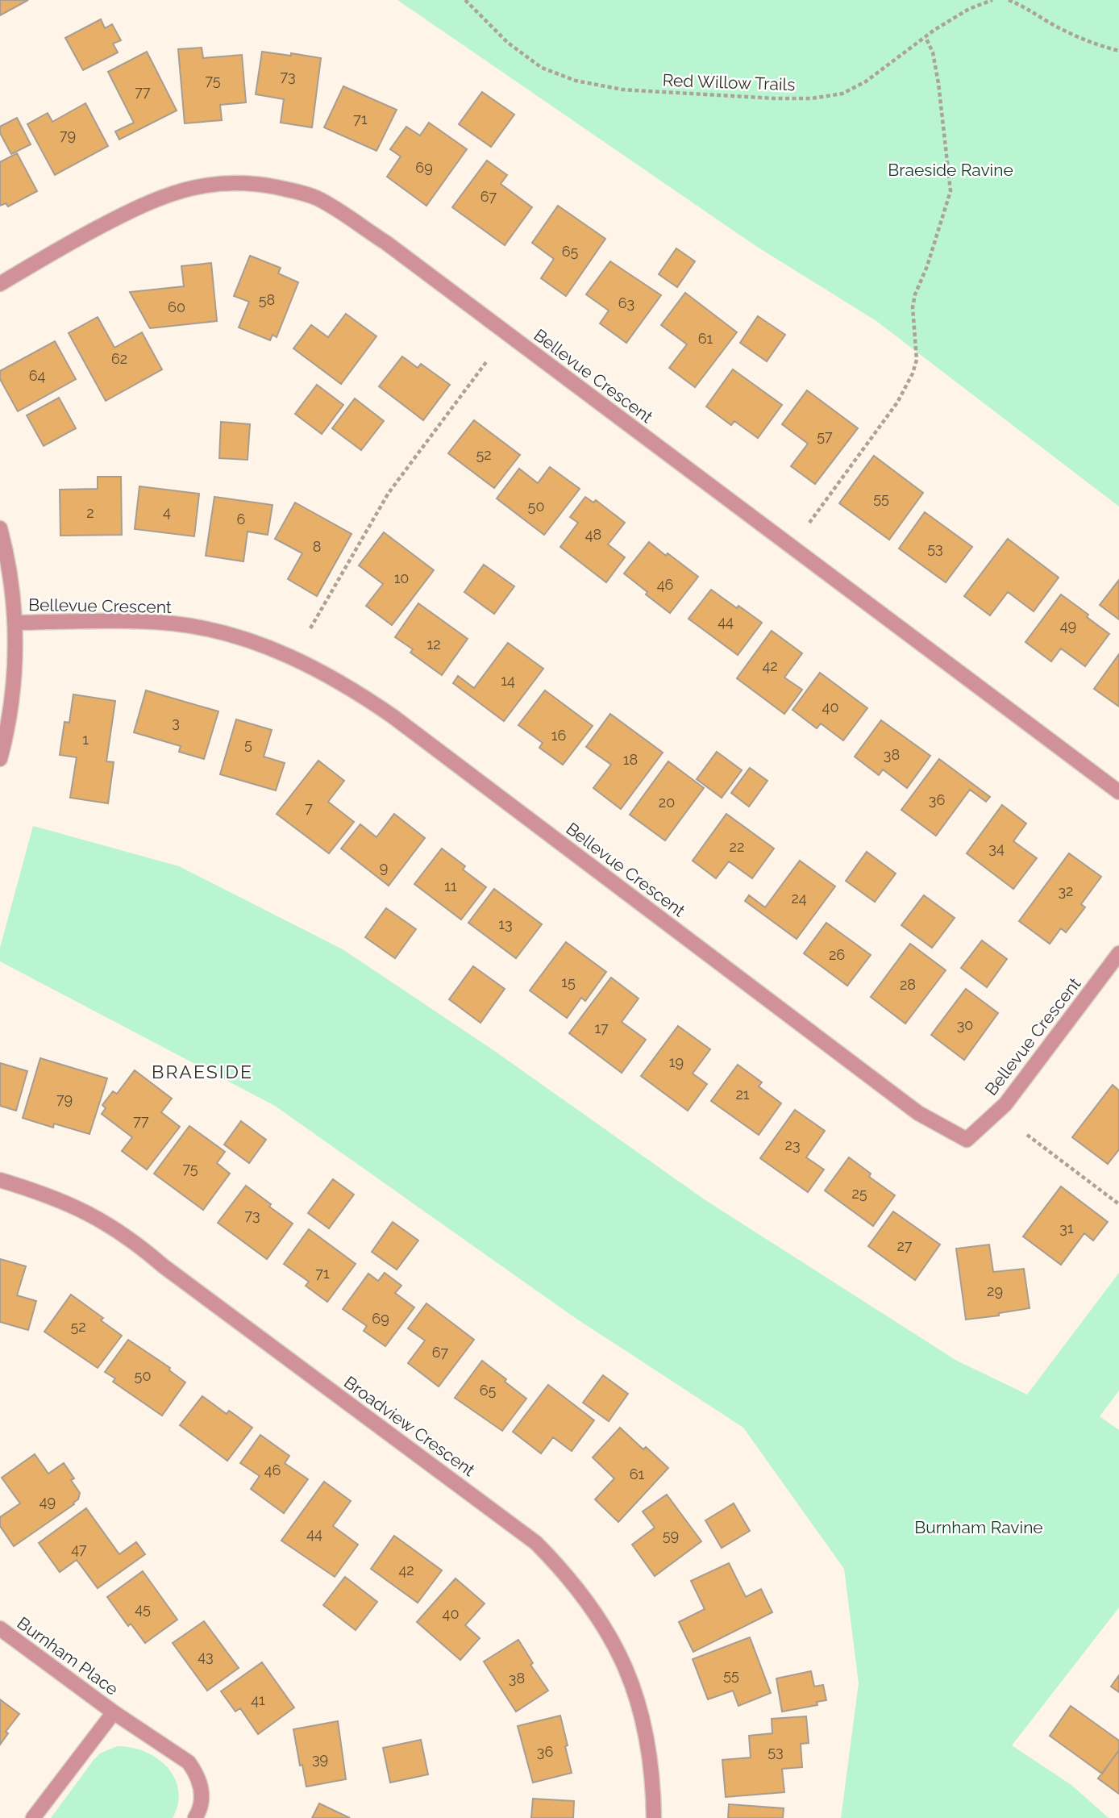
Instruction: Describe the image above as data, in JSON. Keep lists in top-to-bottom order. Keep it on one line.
{"streets":{"street":["Bellevue Crescent","Broadview Crescent","Burnham Place"],"path":["Red Willow Trails"]},"districts":["BRAESIDE"],"parks":["Braeside Ravine","Burnham Ravine"],"house_numbers":["73","75","77","71","79","69","67","65","58","63","60","61","62","64","57","52","55","50","4","2","6","48","8","53","10","46","44","49","12","42","14","40","3","16","1","5","38","18","36","20","7","22","34","9","11","32","24","13","26","15","28","30","17","19","21","79","77","23","75","25","73","31","27","71","29","69","52","67","50","65","46","61","49","44","59","47","42","45","40","43","55","38","41","36","53","39"]}
